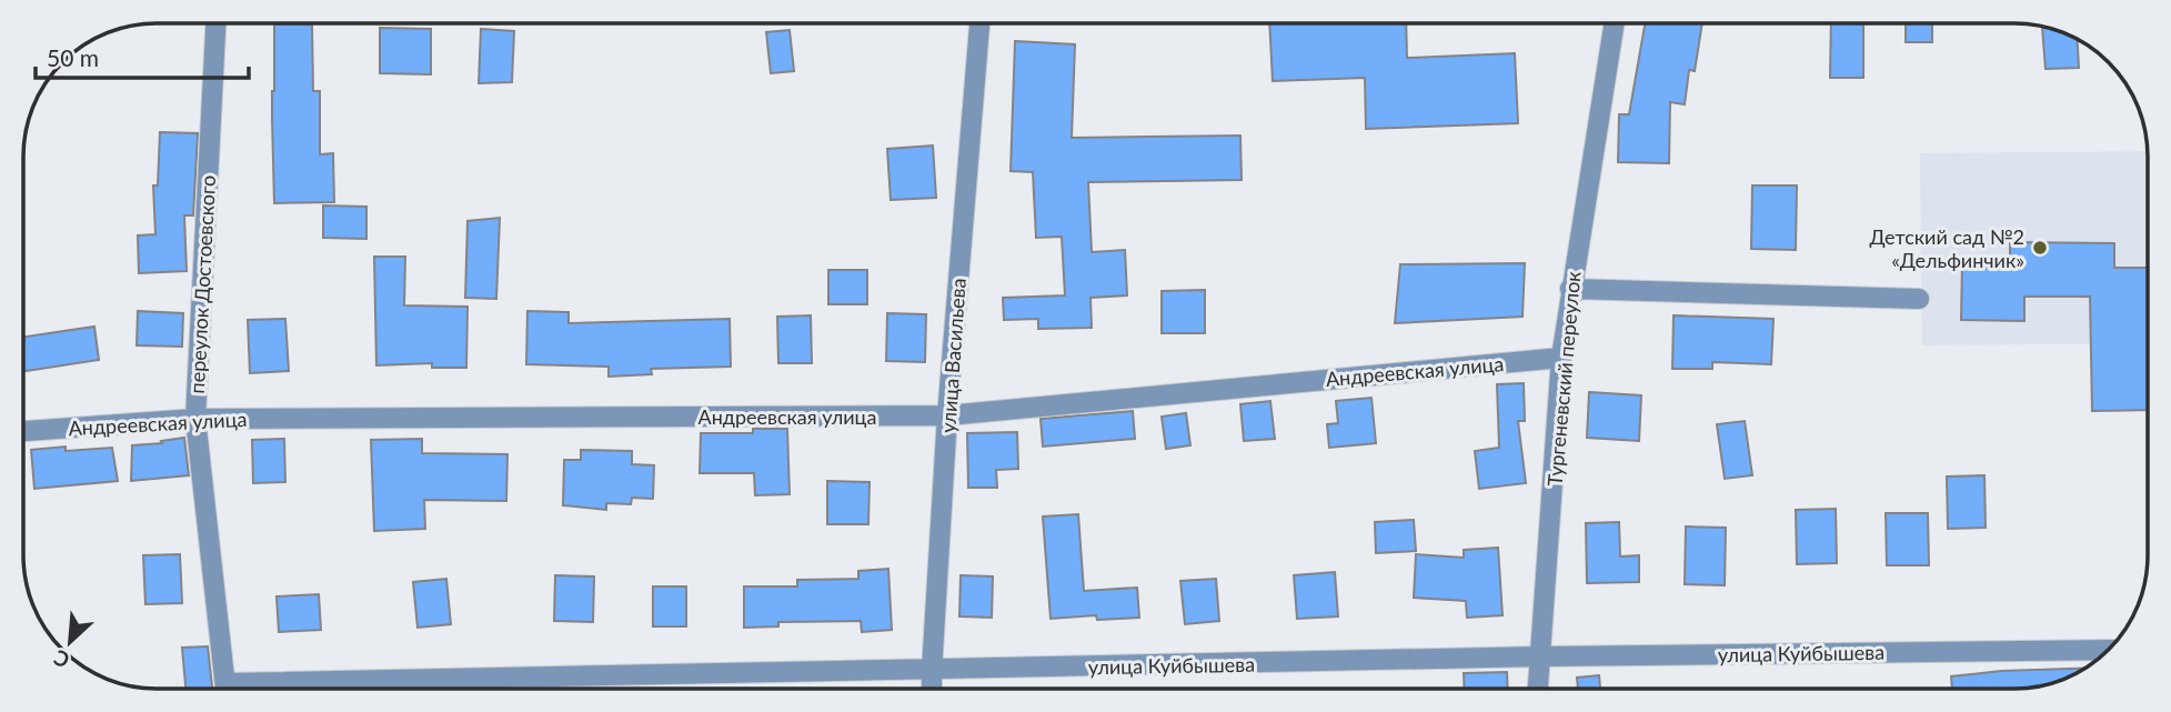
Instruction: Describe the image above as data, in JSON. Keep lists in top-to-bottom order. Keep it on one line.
{"streets":{"street":["переулок Достоевского","улица Васильева","Андреевская улица","Тургеневский переулок","улица Куйбышева"]},"crossings":[["переулок Достоевского","Андреевская улица"],["улица Васильева","Андреевская улица"],["улица Васильева","улица Куйбышева"],["Андреевская улица","Тургеневский переулок"],["Тургеневский переулок","улица Куйбышева"]],"places":["Детский сад №2 «Дельфинчик»"],"scale_bar":"50 m","north":"bottom left"}
